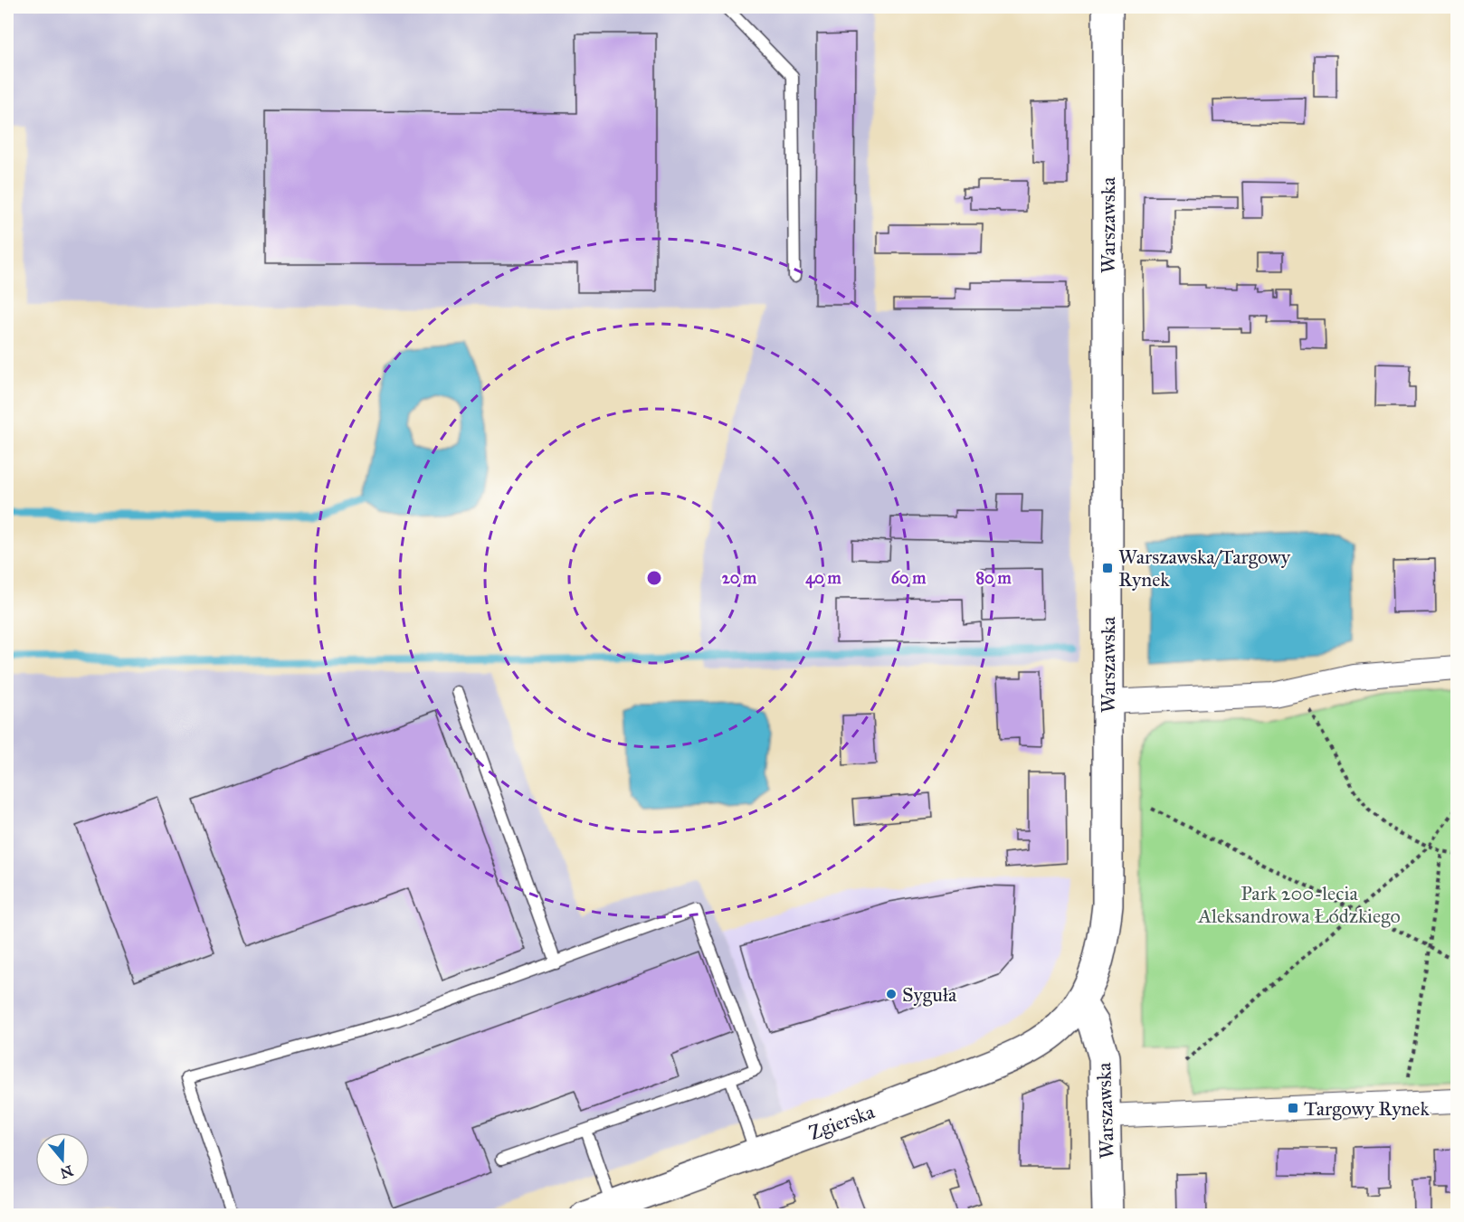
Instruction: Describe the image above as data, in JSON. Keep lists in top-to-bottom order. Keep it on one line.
{"streets":{"main road":["Warszawska","Zgierska"]},"crossings":[["Warszawska","Zgierska"]],"parks":["Park 200-lecia Aleksandrowa Łódzkiego"],"places":{"transit":["Warszawska/Targowy Rynek","Targowy Rynek"],"other":["Syguła"]},"north":"bottom","rings":["20 m","40 m","60 m","80 m"]}
